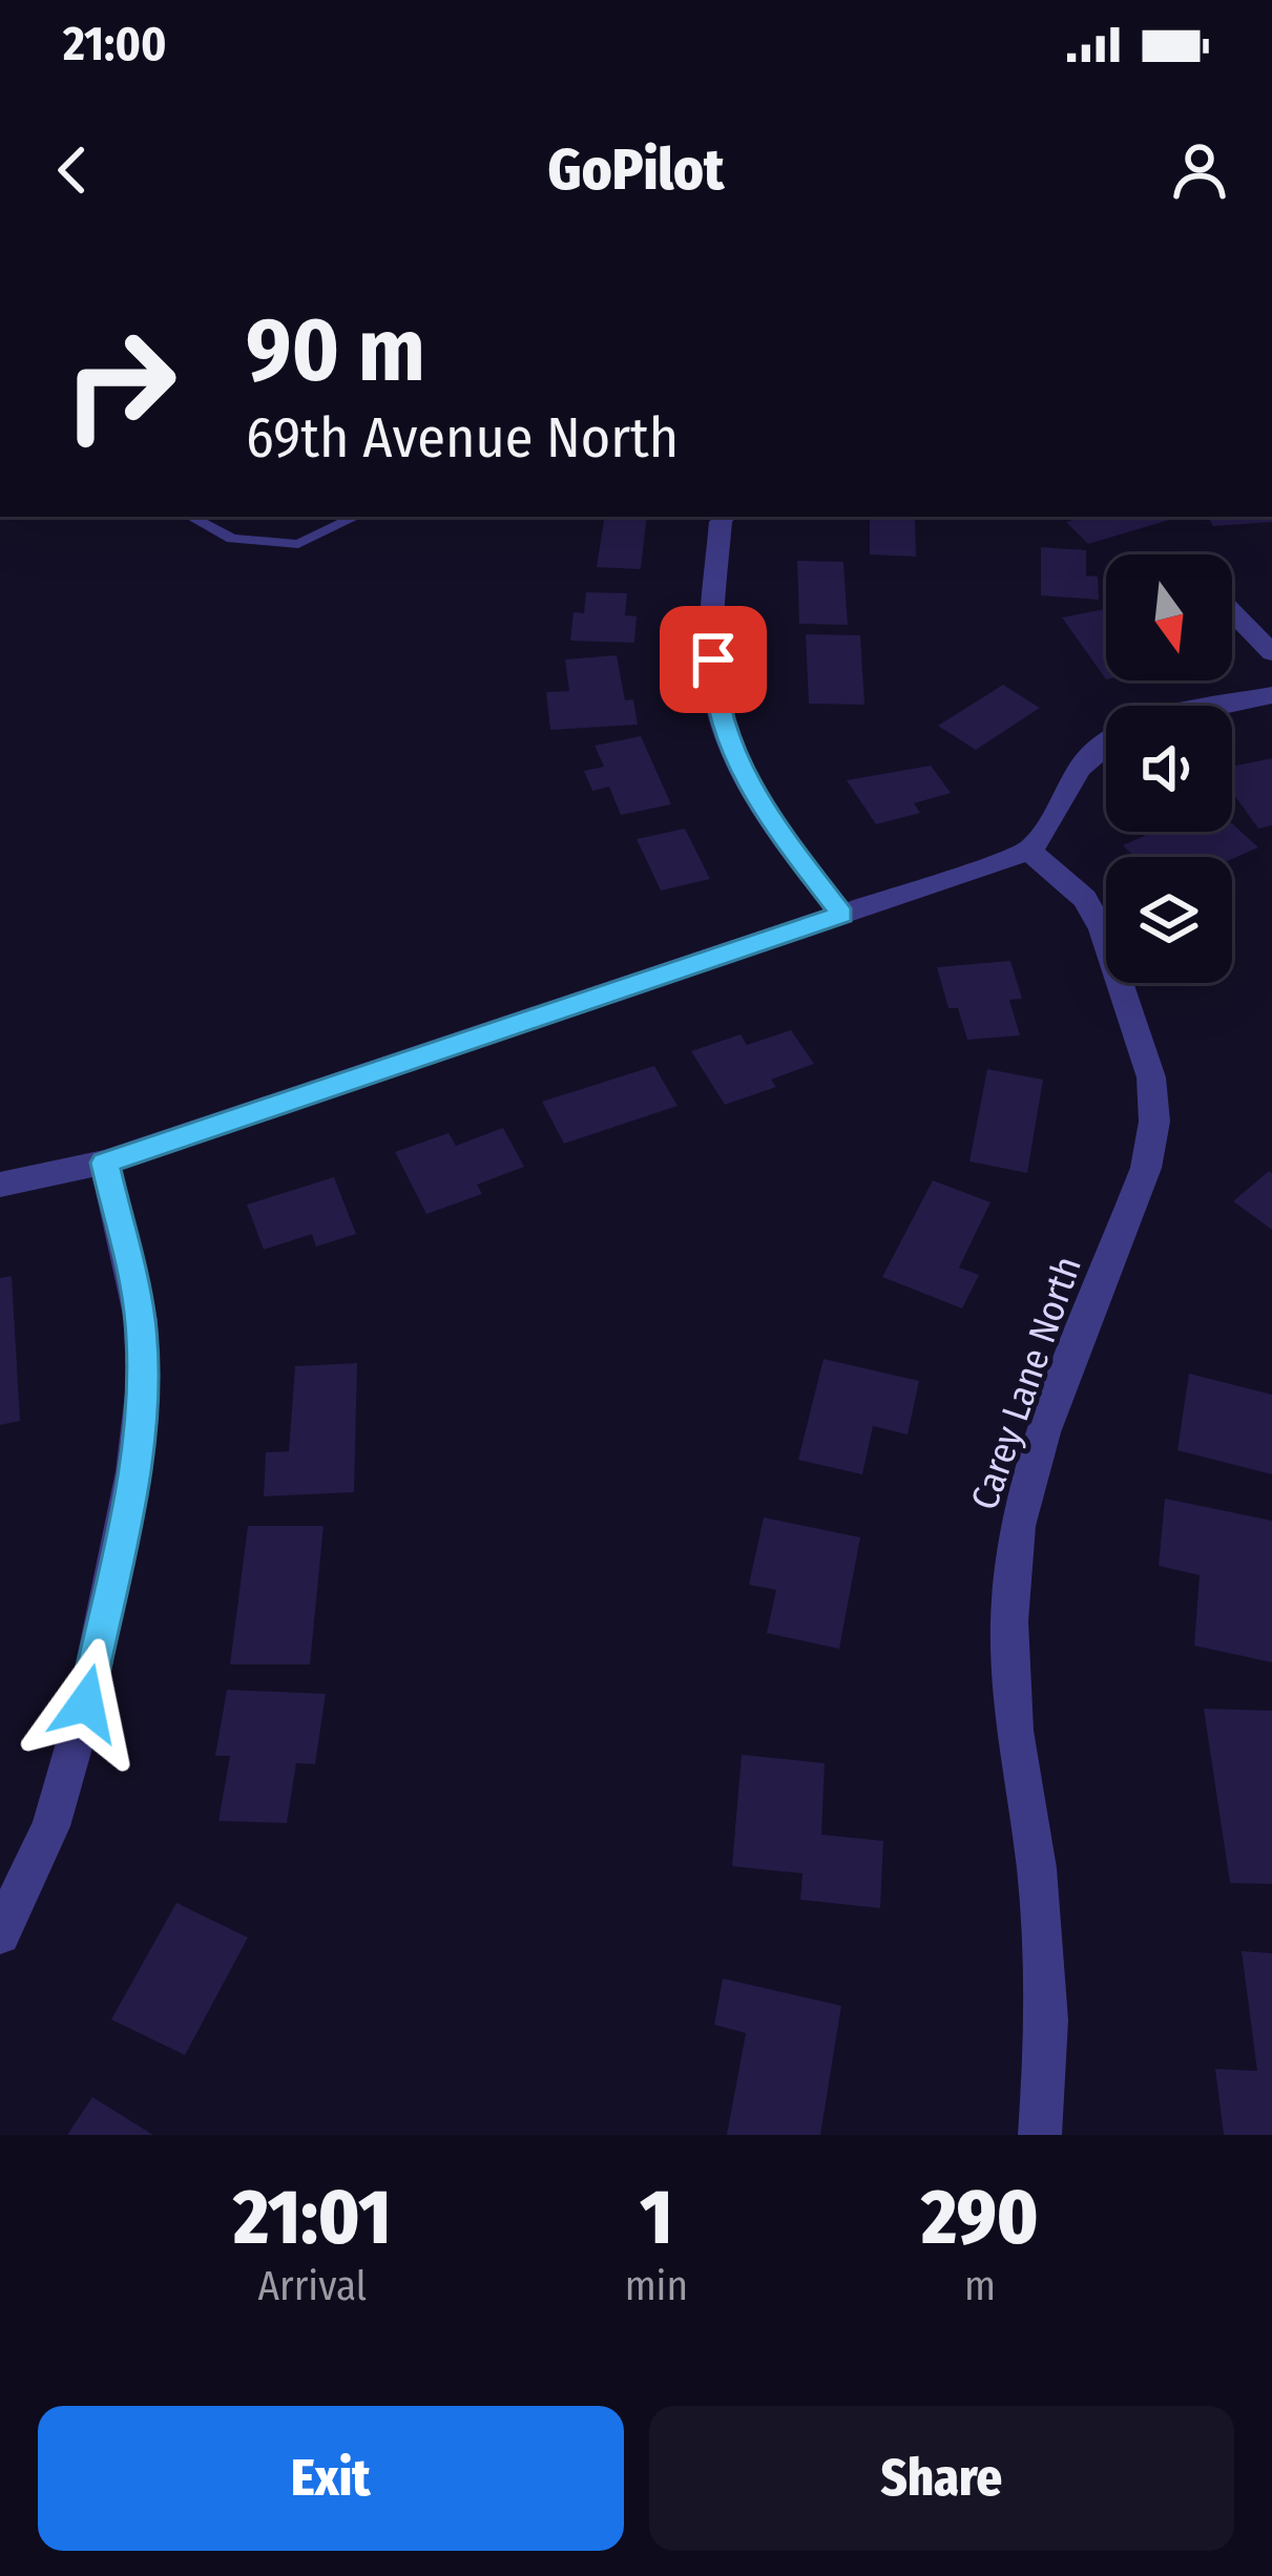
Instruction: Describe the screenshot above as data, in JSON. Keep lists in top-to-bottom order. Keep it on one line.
{"streets":{"street":["Carey Lane North"]},"north":"bottom","page":{"status":"21:00","header":"GoPilot","turn":["90 m","69th Avenue North"],"eta":["21:01","Arrival","1","min","290","m"],"buttons":["Exit","Share"]}}
